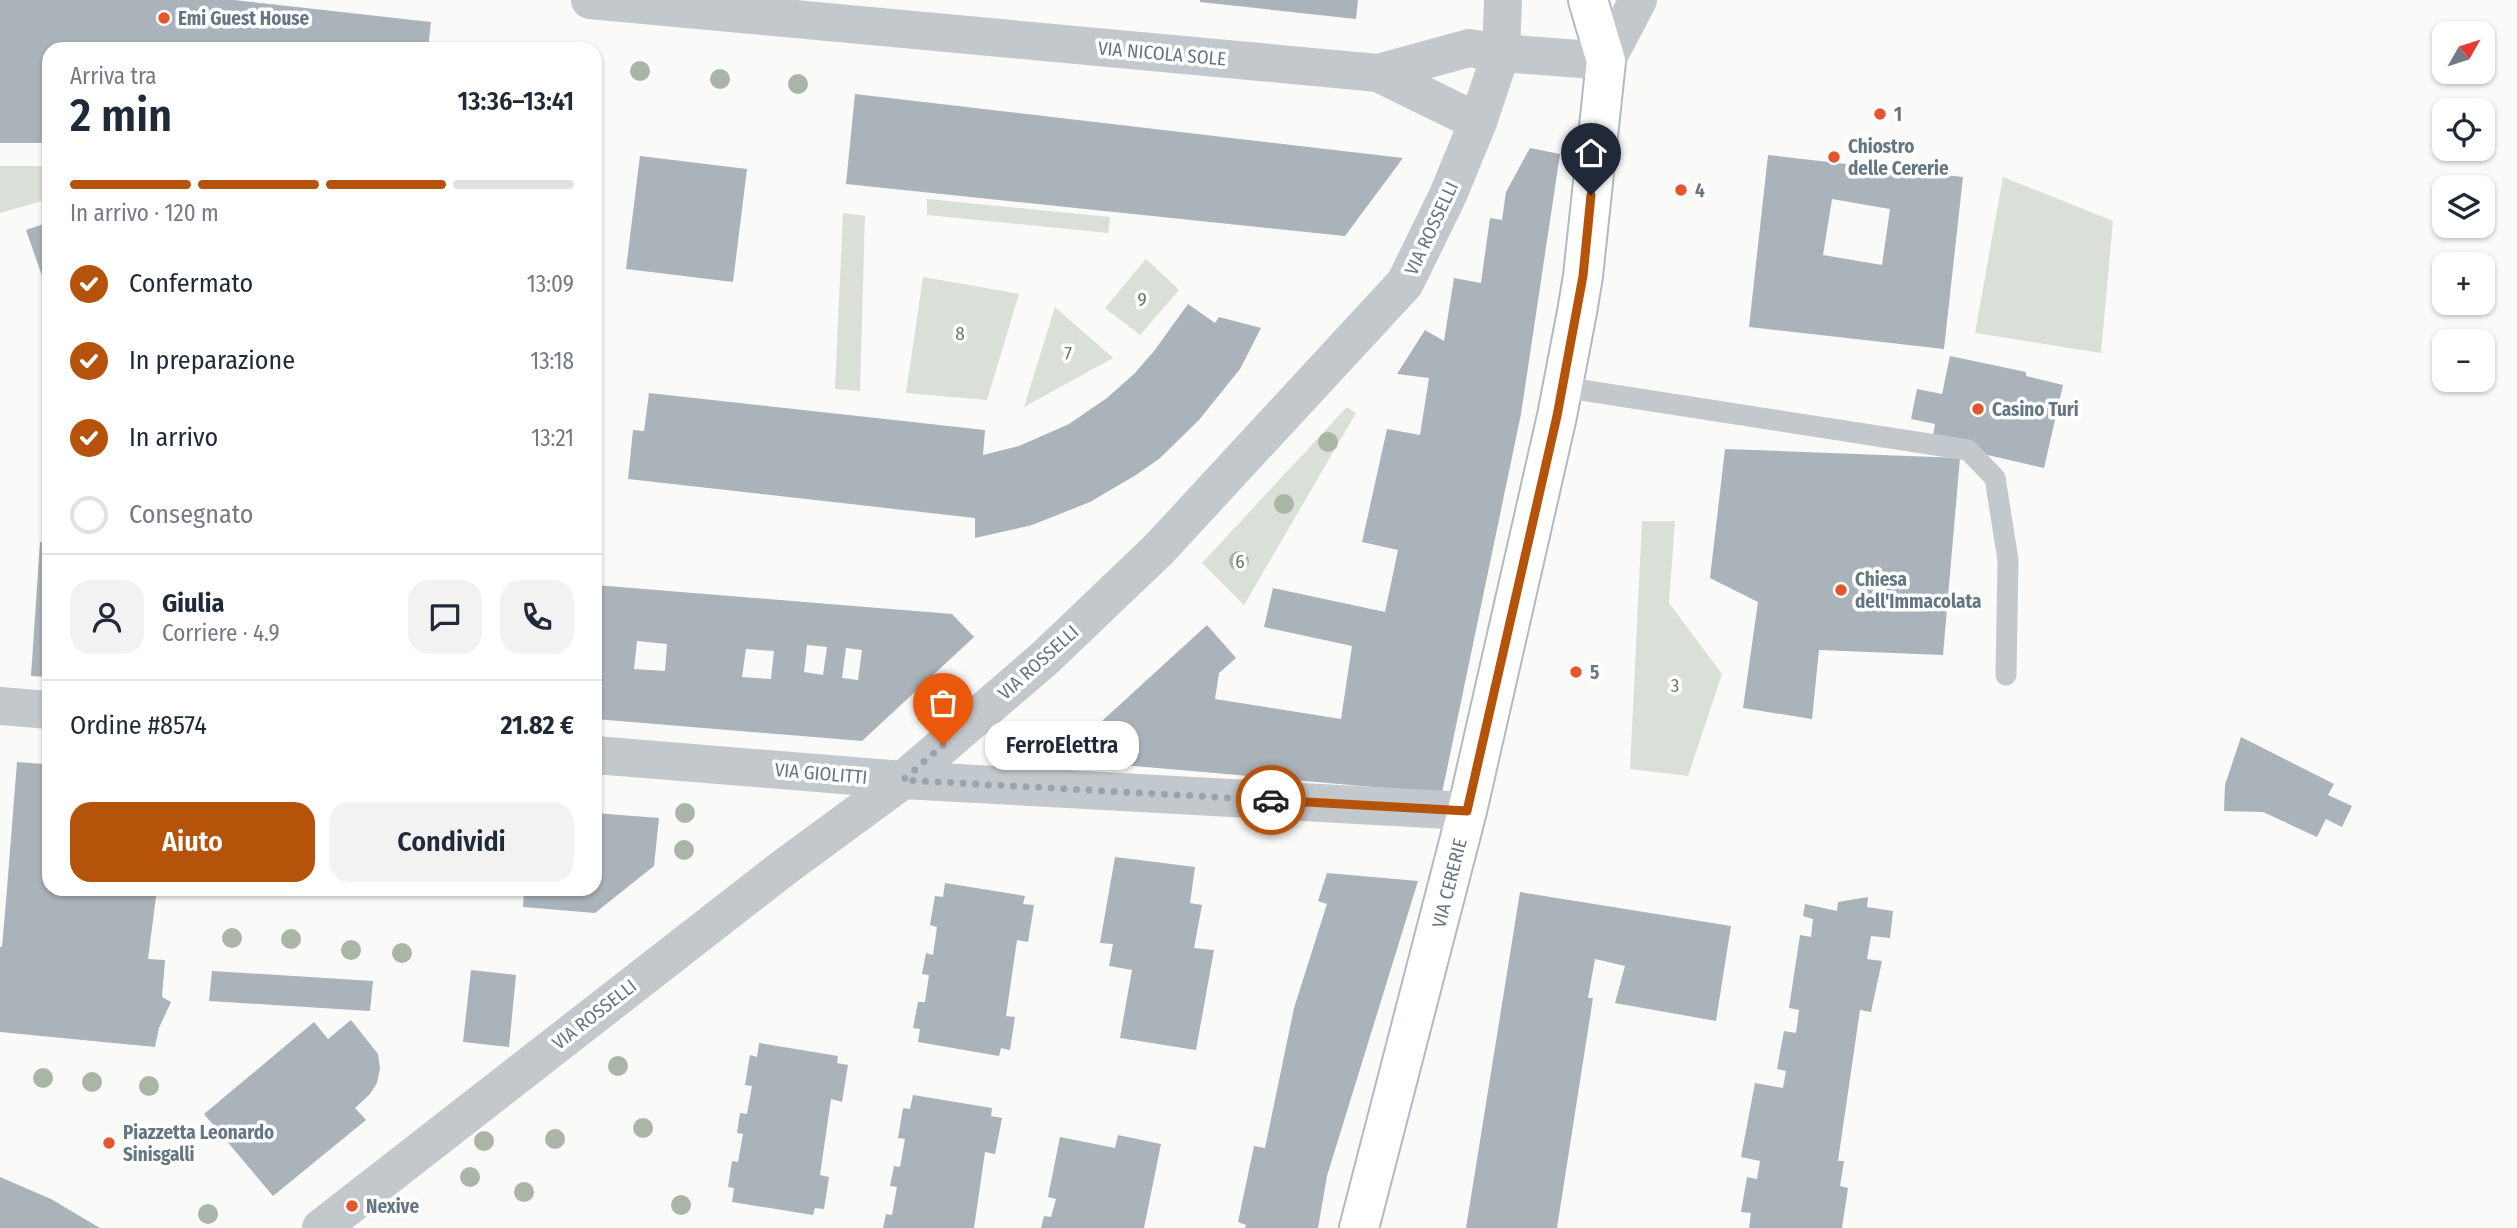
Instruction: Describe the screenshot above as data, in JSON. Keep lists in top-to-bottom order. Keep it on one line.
{"streets":{"street":["VIA NICOLA SOLE","VIA ROSSELLI","VIA GIOLITTI","VIA CERERIE"]},"crossings":[["VIA ROSSELLI","VIA GIOLITTI"],["VIA GIOLITTI","VIA CERERIE"]],"parks":["9","8","7","6","3"],"places":["Emi Guest House","1","Chiostro delle Cererie","4","Casino Turi","Chiesa dell'Immacolata","5","FerroElettra","Piazzetta Leonardo Sinisgalli","Nexive"],"north":"top right","page":{"map_buttons":["+","−"],"heading":["2 min","Arriva tra","13:36–13:41"],"panel":["Giulia","Corriere · 4.9","Ordine #8574","21.82 €"],"bar":"In arrivo · 120 m","list":[["Confermato","13:09"],["In preparazione","13:18"],["In arrivo","13:21"],"Consegnato"],"bubble":"FerroElettra","buttons":["Aiuto","Condividi"]}}
